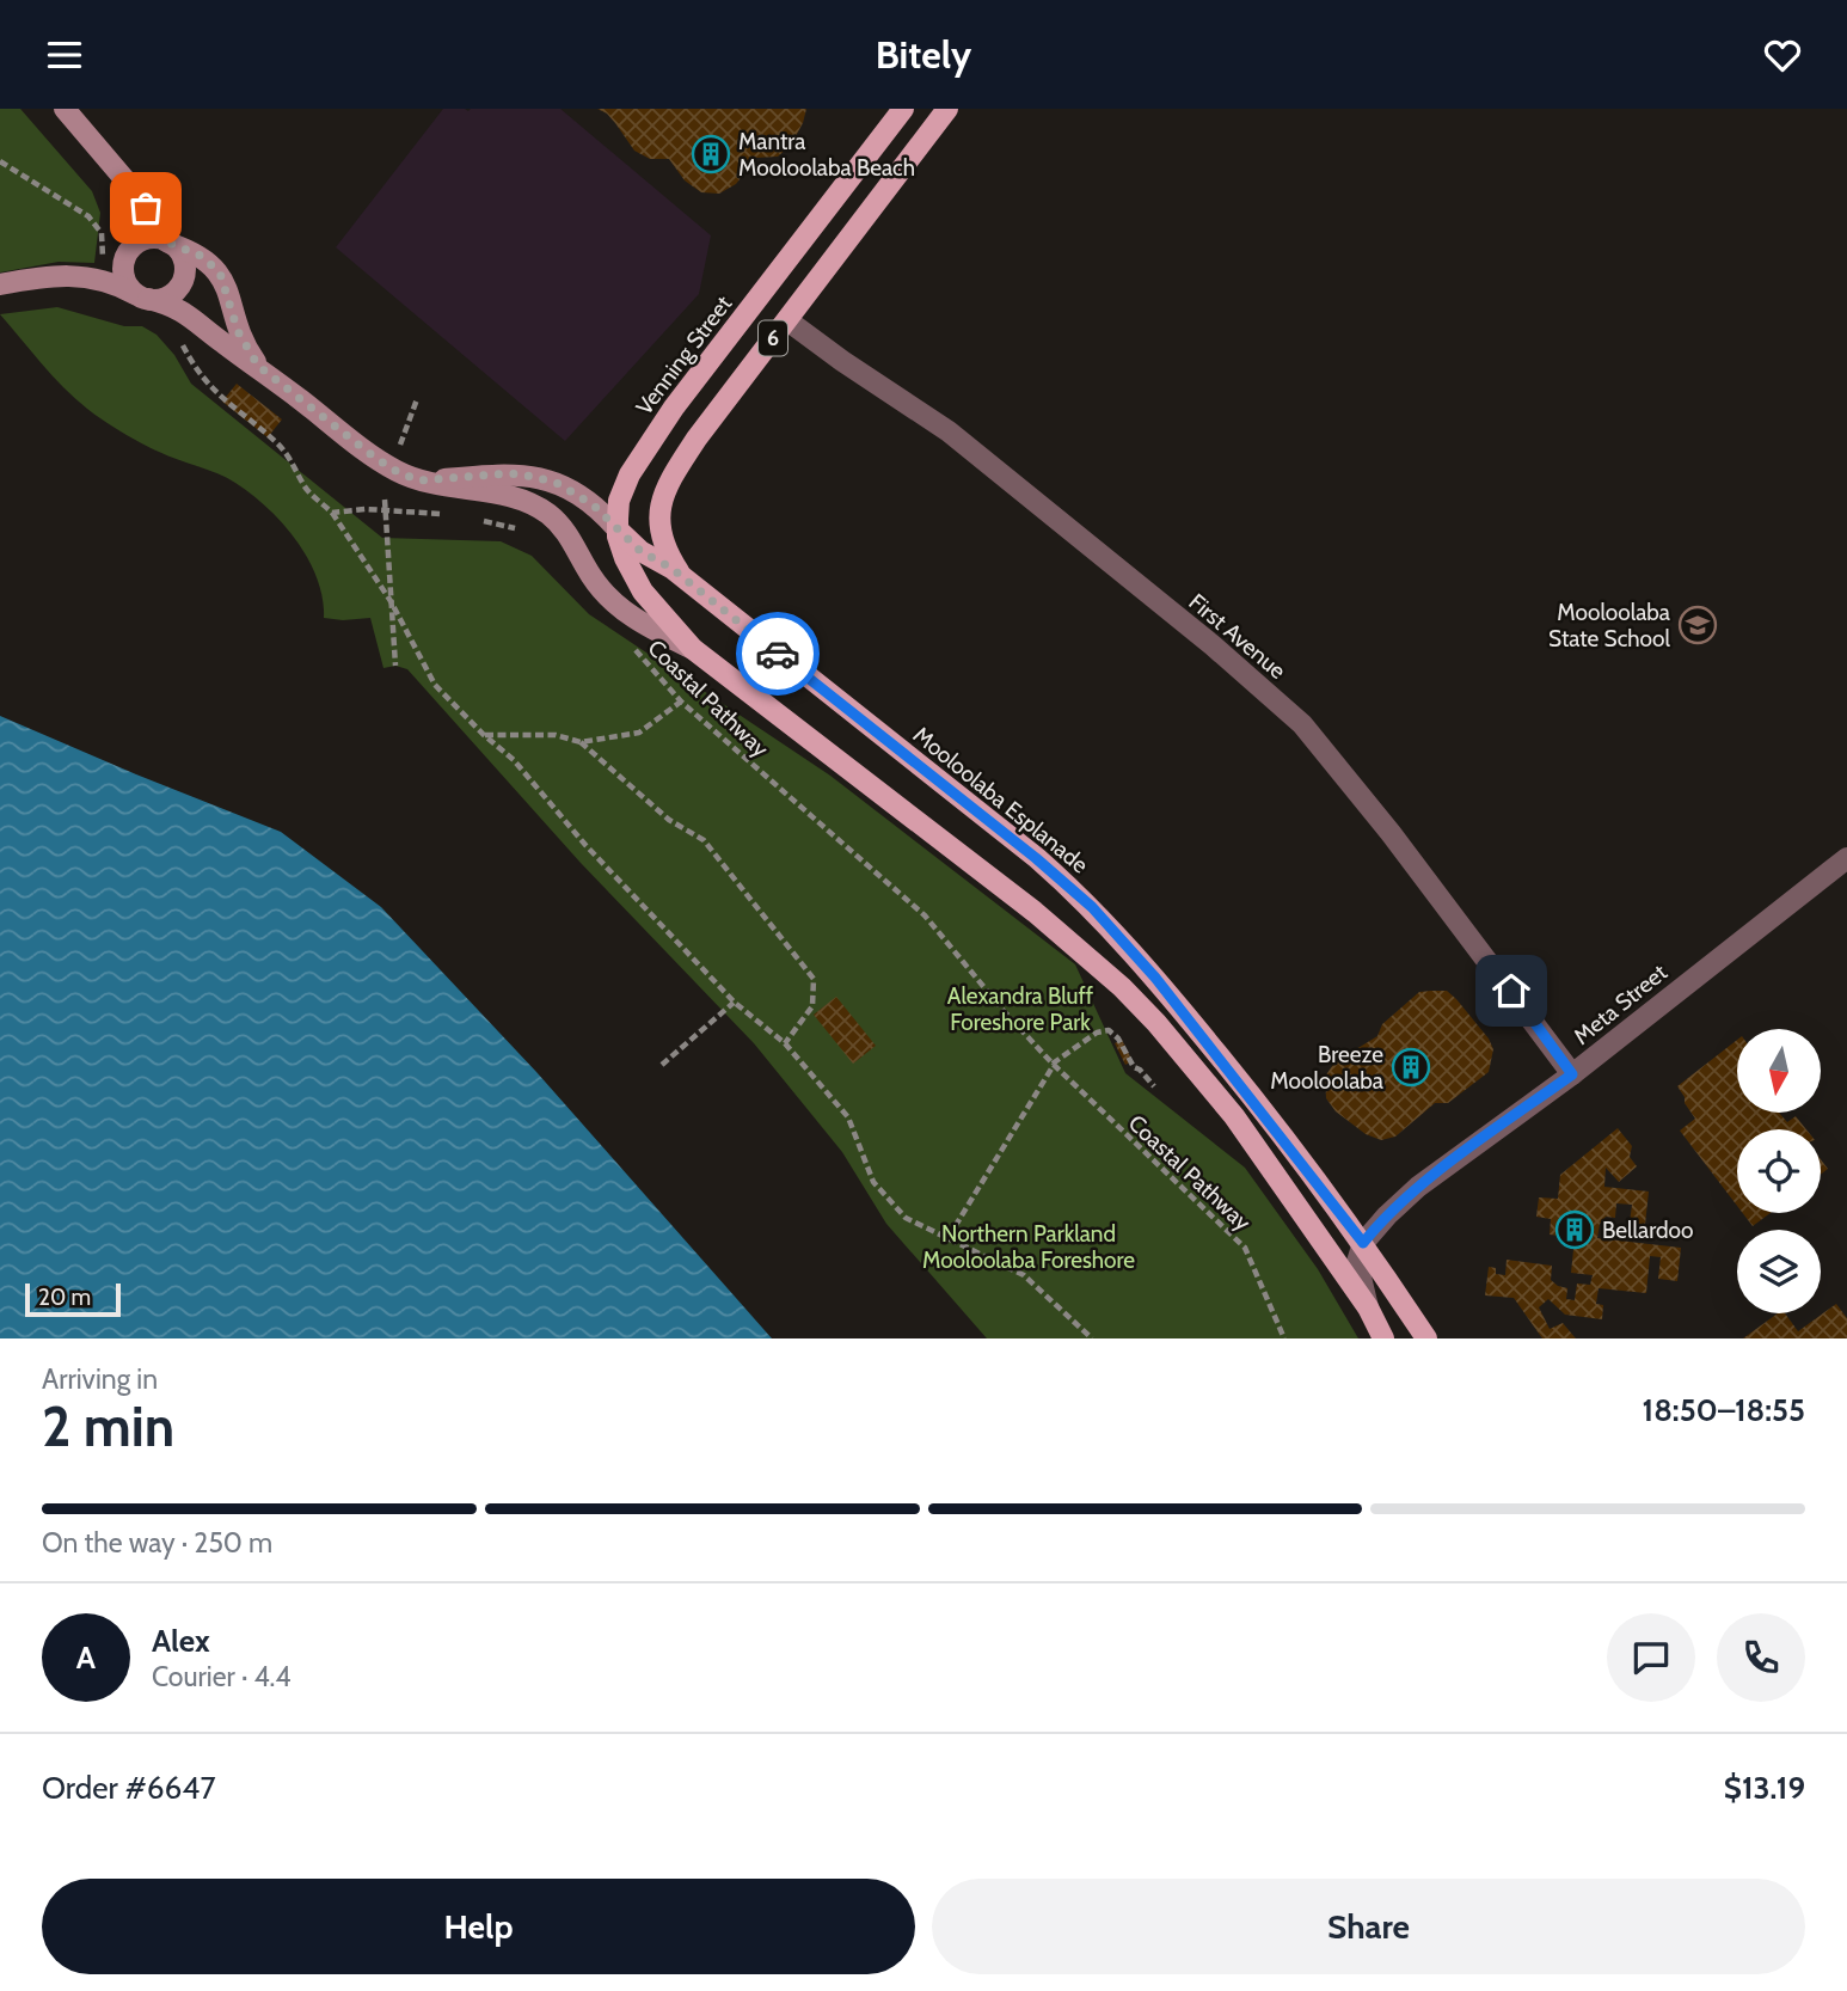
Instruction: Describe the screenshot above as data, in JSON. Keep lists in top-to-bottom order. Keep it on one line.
{"streets":{"main road":["6","Venning Street","Mooloolaba Esplanade"],"street":["First Avenue","Meta Street"],"path":["Coastal Pathway"]},"crossings":[["6","Venning Street"],["6","First Avenue"],["6","Mooloolaba Esplanade"],["Venning Street","Mooloolaba Esplanade"],["First Avenue","Meta Street"],["Mooloolaba Esplanade","Meta Street"]],"parks":["Alexandra Bluff Foreshore Park","Northern Parkland Mooloolaba Foreshore"],"places":{"building":["Mantra Mooloolaba Beach","Breeze Mooloolaba","Bellardoo"],"school or university":["Mooloolaba State School"]},"scale_bar":"20 m","north":"bottom","page":{"header":"Bitely","scale":"20 m","heading":["2 min","Arriving in","18:50–18:55"],"panel":["Alex","Courier · 4.4","Order #6647","$13.19"],"bar":"On the way · 250 m","round":"A","buttons":["Help","Share"]}}
